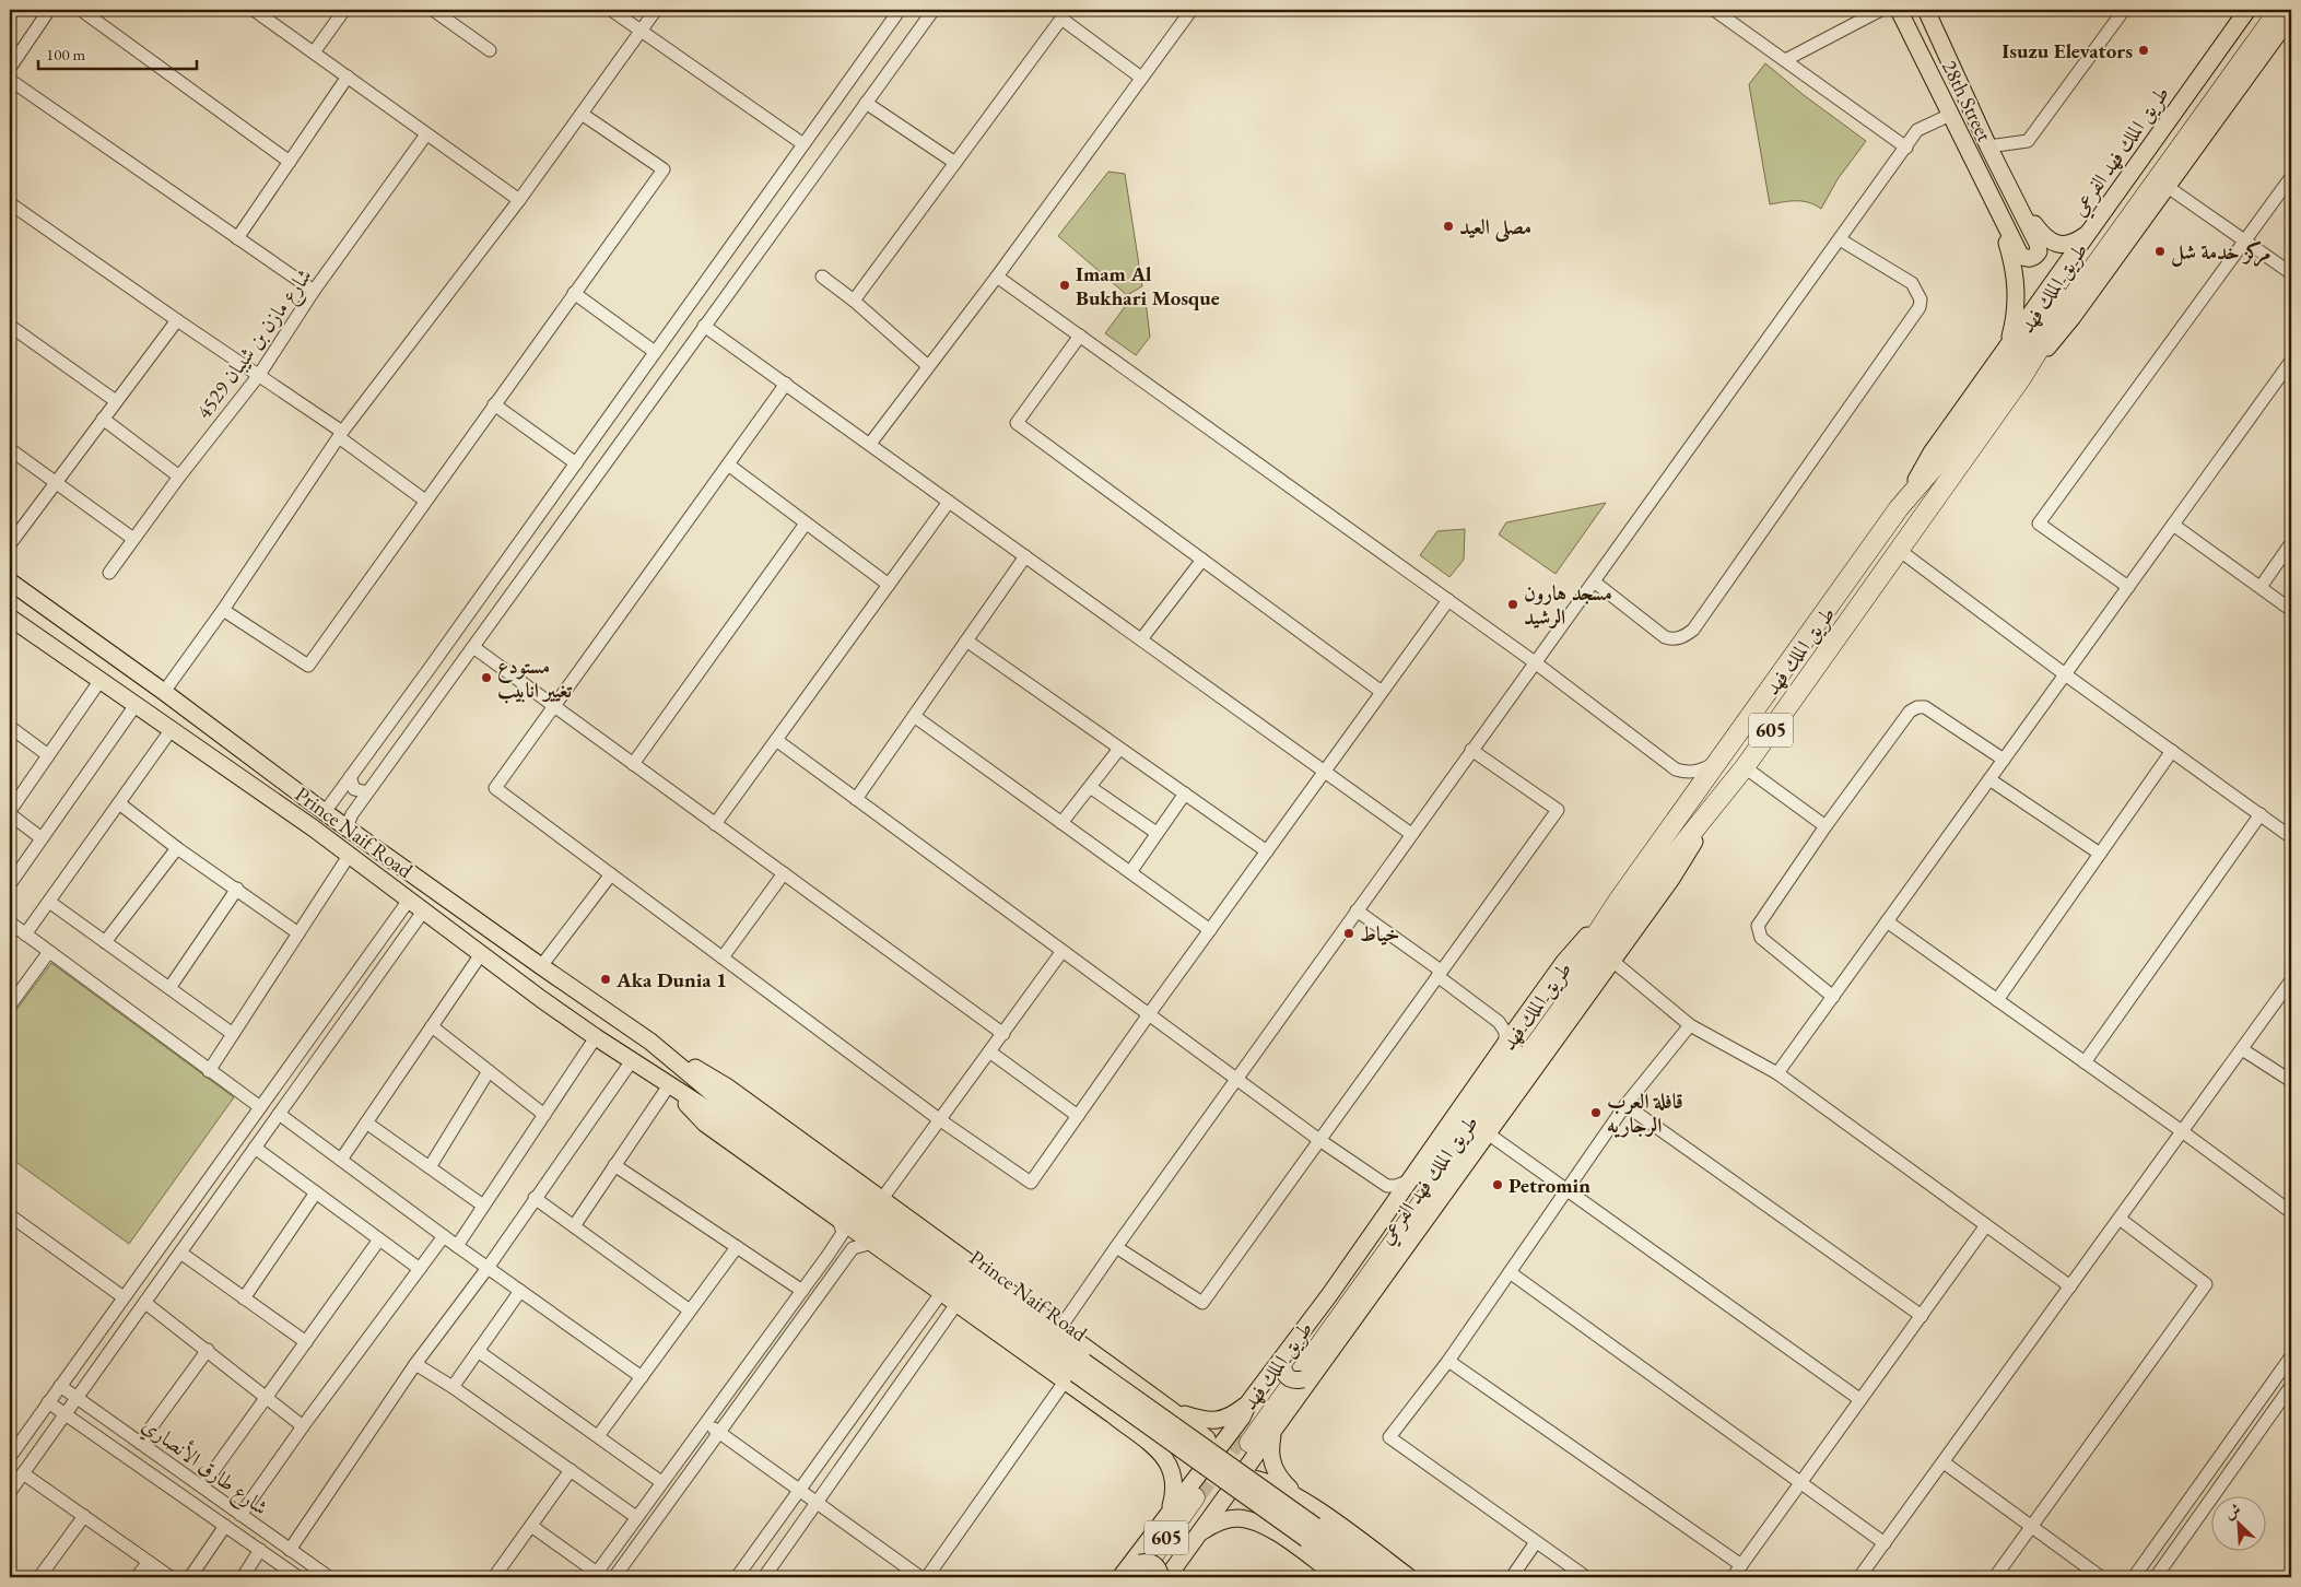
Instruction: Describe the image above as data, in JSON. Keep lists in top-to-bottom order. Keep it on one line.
{"streets":{"highway":["طريق الملك فهد","605"],"main road":["28th Street","طريق الملك فهد الفرعي","Prince Naif Road"],"street":["شارع مازن بن شيبان 4529","شارع طارق الأنصاري"]},"crossings":[["طريق الملك فهد الفرعي","طريق الملك فهد"]],"places":["Isuzu Elevators","مصلى العيد","مركز خدمة شل","Imam Al Bukhari Mosque","مسجد هارون الرشيد","مستودع تغيير انابيب","خياط","Aka Dunia 1","قافلة العرب الرجاريه","Petromin"],"scale_bar":"100 m","north":"top left"}
